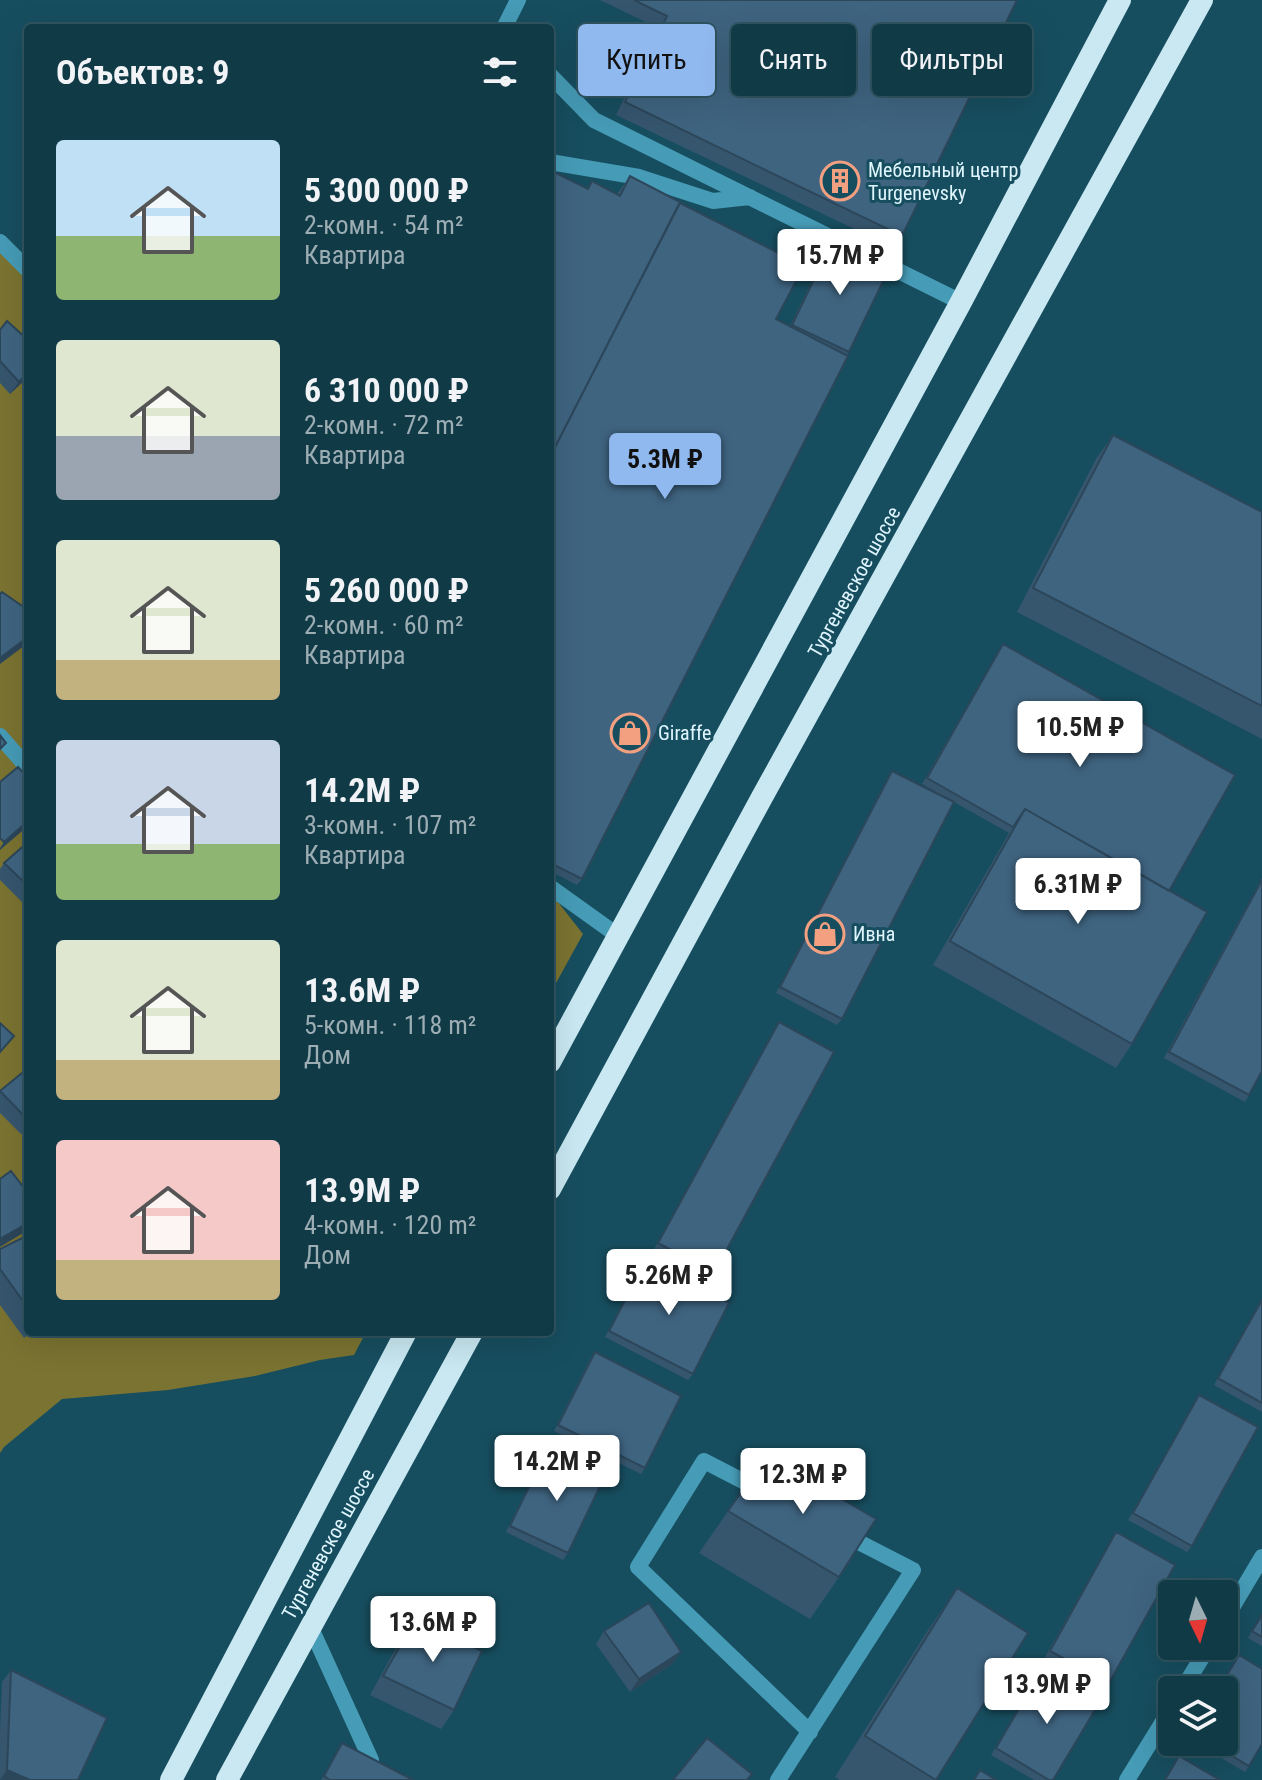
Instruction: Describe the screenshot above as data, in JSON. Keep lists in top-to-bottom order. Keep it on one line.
{"streets":{"highway":["Тургеневское шоссе"]},"places":{"building":["Мебельный центр Turgenevsky"],"shop":["Giraffe","Ивна"]},"north":"bottom","page":{"chip":["Купить","Снять","Фильтры"],"heading":"Объектов: 9","list":[{"name":"5 300 000 ₽","note":"2-комн. · 54 m² · Квартира"},{"name":"6 310 000 ₽","note":"2-комн. · 72 m² · Квартира"},{"name":"5 260 000 ₽","note":"2-комн. · 60 m² · Квартира"},{"name":"14.2M ₽","note":"3-комн. · 107 m² · Квартира"},{"name":"13.6M ₽","note":"5-комн. · 118 m² · Дом"},{"name":"13.9M ₽","note":"4-комн. · 120 m² · Дом"}],"price":["15.7M ₽","5.3M ₽","10.5M ₽","6.31M ₽","5.26M ₽","14.2M ₽","12.3M ₽","13.6M ₽","13.9M ₽"]}}
